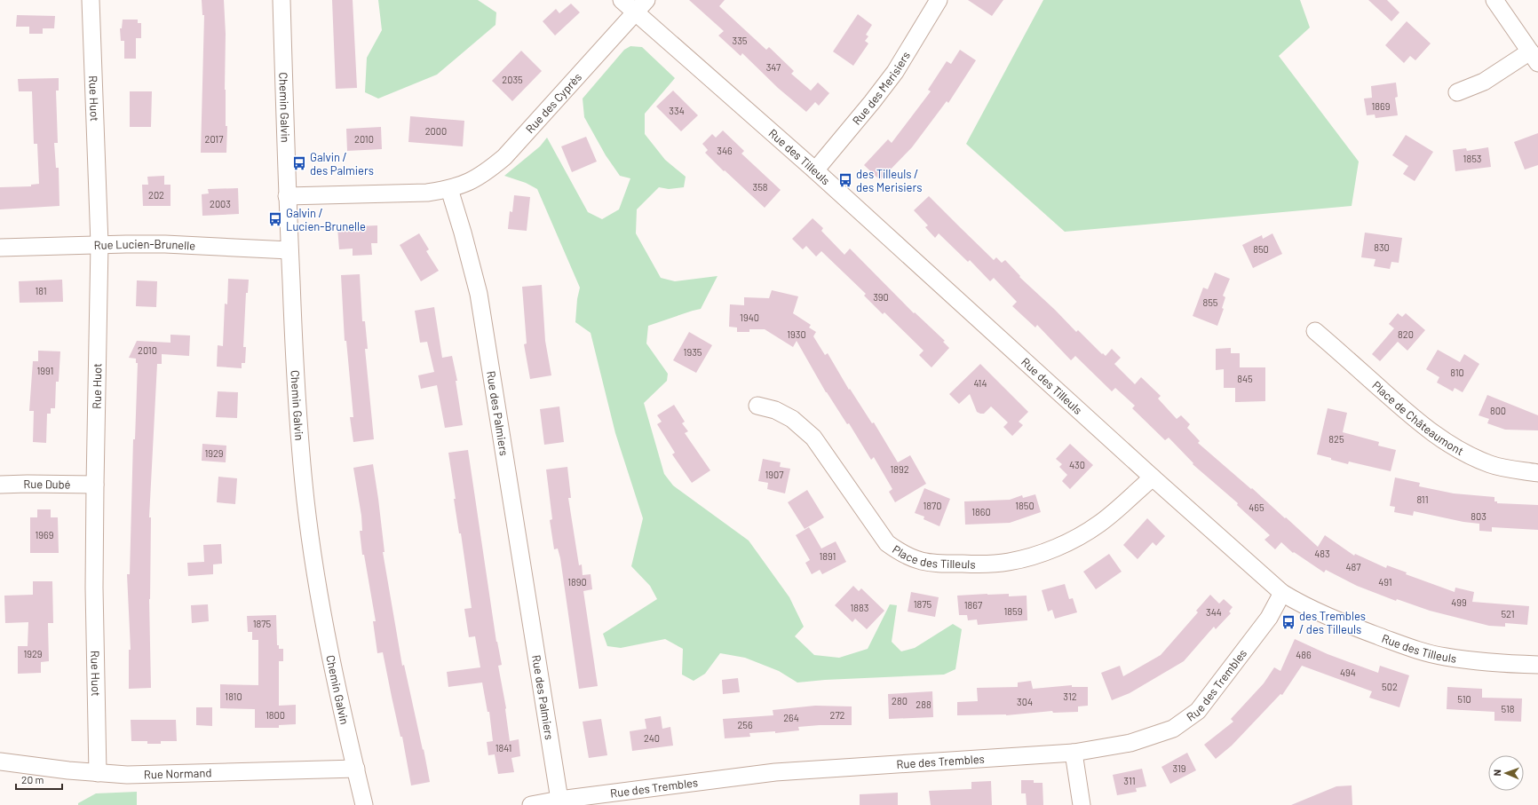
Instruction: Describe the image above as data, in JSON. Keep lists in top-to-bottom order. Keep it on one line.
{"streets":{"street":["Rue des Merisiers","Rue Huot","Rue des Cyprès","Chemin Galvin","Rue des Tilleuls","Rue Lucien-Brunelle","Rue des Palmiers","Place de Châteaumont","Rue Dubé","Place des Tilleuls","Rue des Trembles","Rue Normand"]},"crossings":[["Rue des Merisiers","Rue des Tilleuls"],["Rue Huot","Rue Lucien-Brunelle"],["Rue Huot","Rue Dubé"],["Rue Huot","Rue Normand"],["Rue des Cyprès","Rue des Tilleuls"],["Rue des Cyprès","Rue des Palmiers"],["Chemin Galvin","Rue Lucien-Brunelle"],["Chemin Galvin","Rue Normand"],["Rue des Tilleuls","Place des Tilleuls"],["Rue des Tilleuls","Rue des Trembles"],["Rue des Palmiers","Rue des Trembles"]],"places":{"bus stop":["Galvin / des Palmiers","des Tilleuls / des Merisiers","Galvin / Lucien-Brunelle","des Trembles / des Tilleuls"]},"house_numbers":["335","347","2035","1869","334","2000","2017","2010","346","1853","358","202","2003","830","850","181","390","855","1940","1930","820","2010","1935","1991","810","845","414","800","825","1929","430","1892","1907","811","1870","1850","465","1860","803","1969","483","1891","487","1890","491","499","1875","1867","1883","1859","344","521","1875","1929","486","494","502","1810","312","510","280","304","288","518","1800","272","264","256","240","1841","319","311"],"scale_bar":"20 m","north":"left"}
